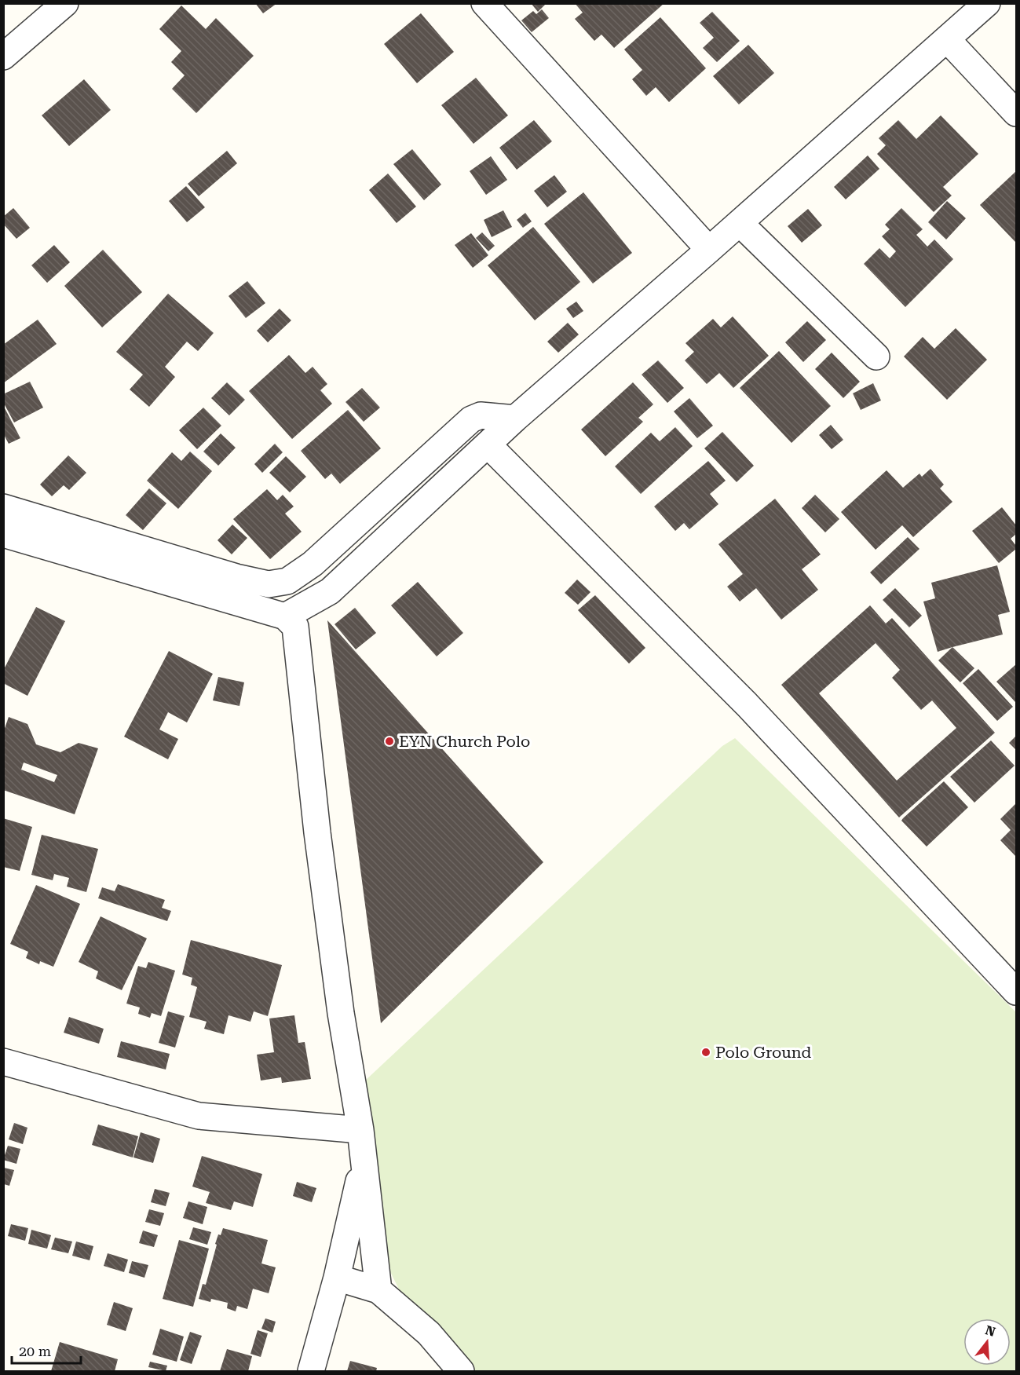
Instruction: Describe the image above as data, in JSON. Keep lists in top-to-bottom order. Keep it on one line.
{"places":["EYN Church Polo","Polo Ground"],"scale_bar":"20 m","north":"top"}
